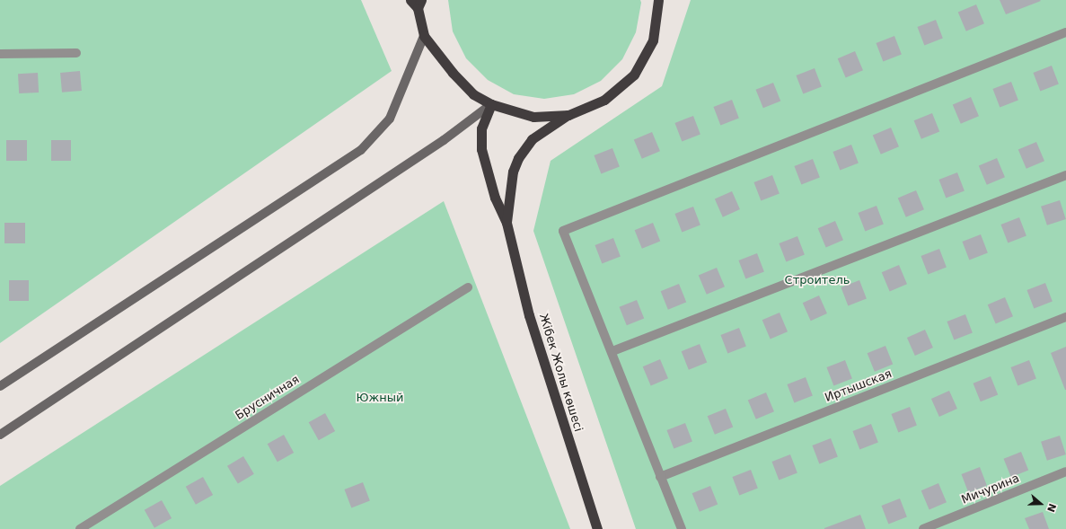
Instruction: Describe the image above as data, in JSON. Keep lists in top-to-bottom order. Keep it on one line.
{"streets":{"highway":["Жібек Жолы көшесі"],"street":["Иртышская","Брусничная","Мичурина"]},"parks":["Строитель","Южный"],"north":"right"}
